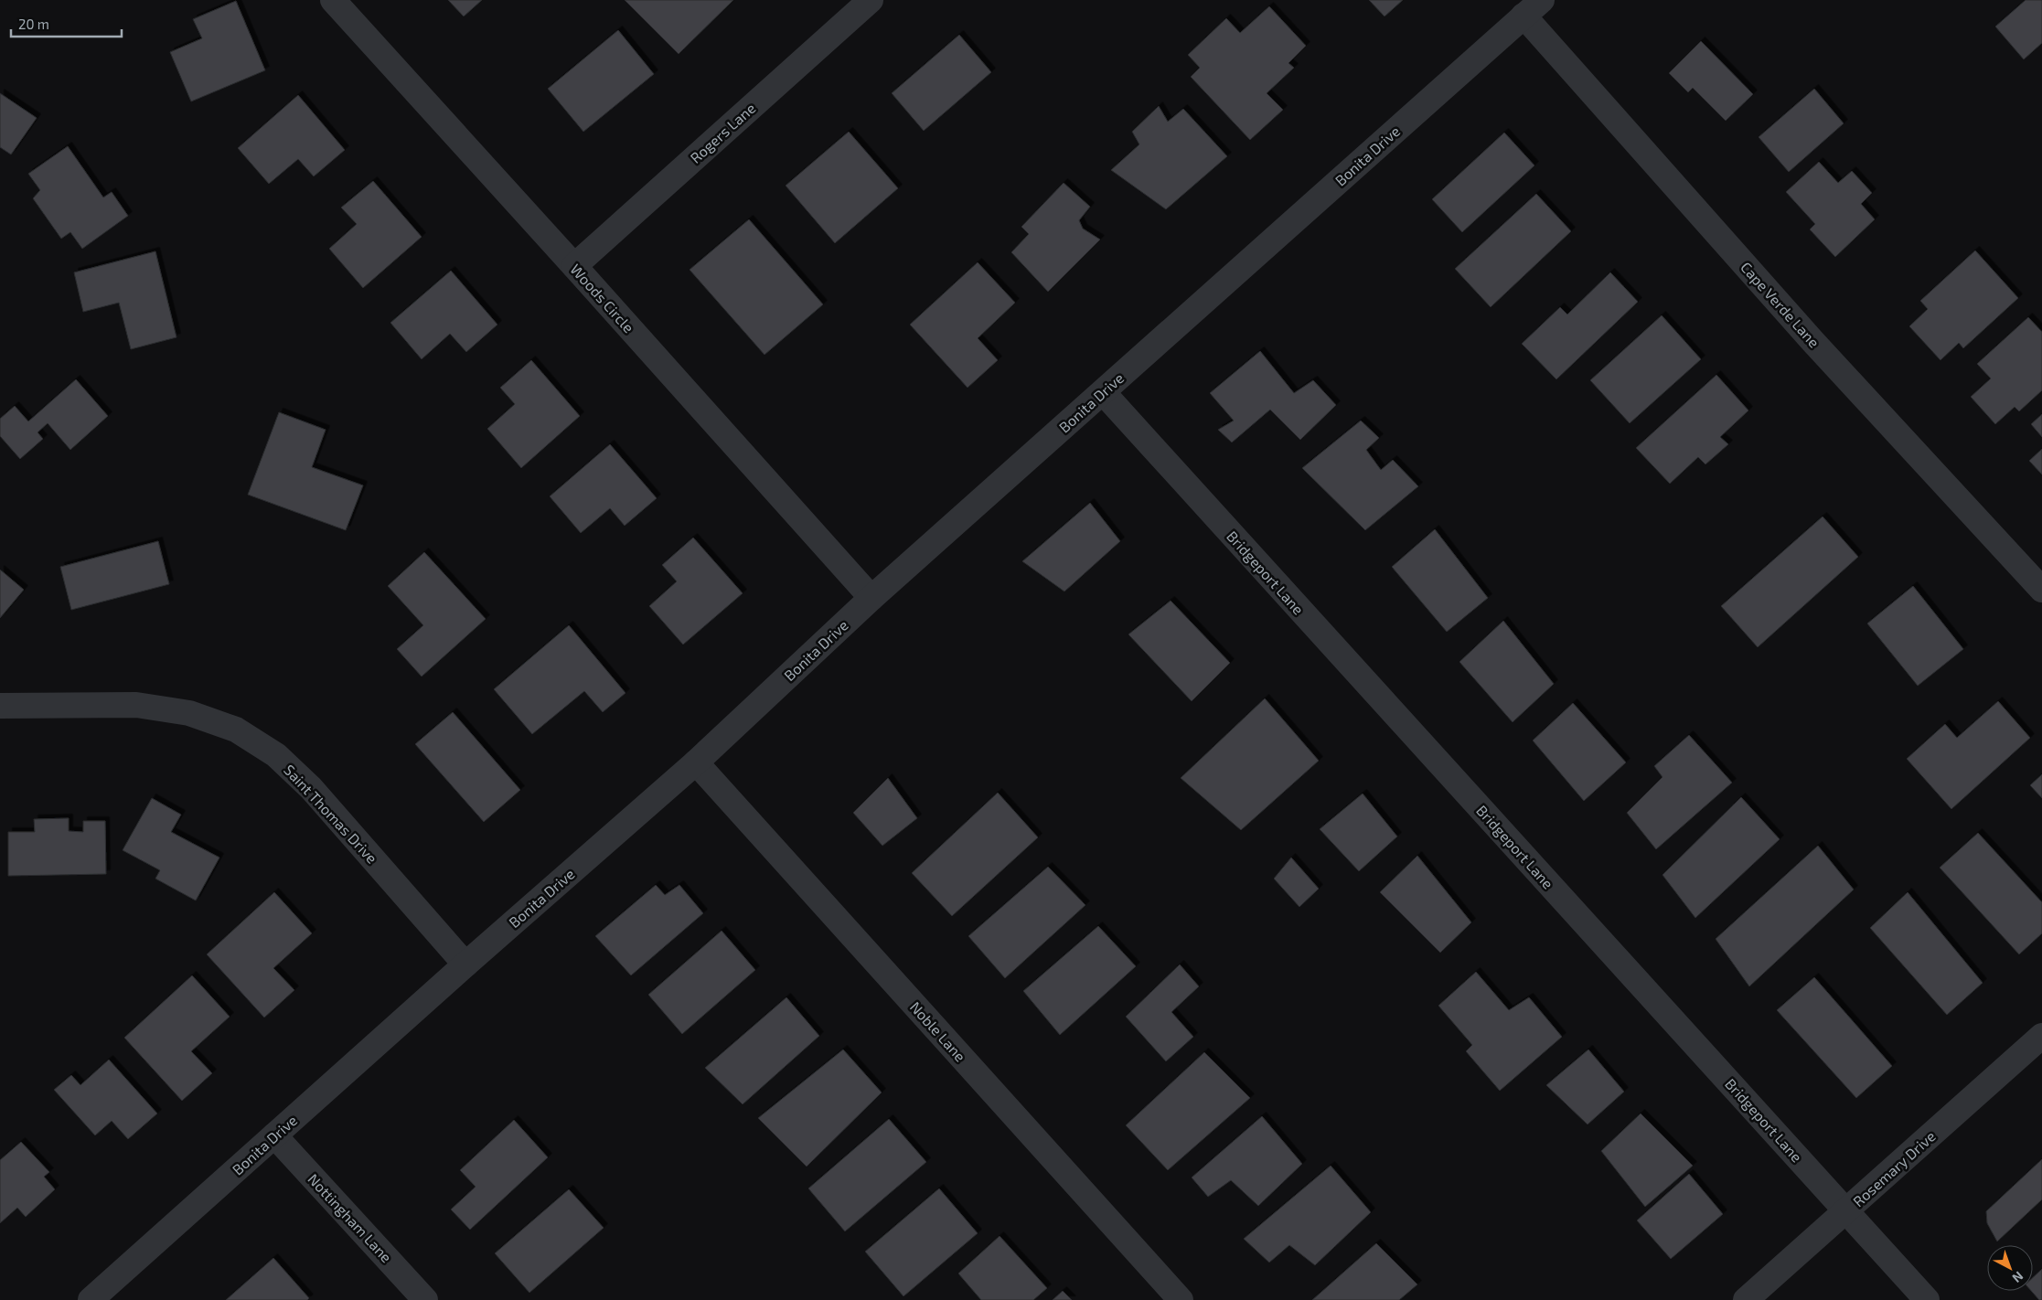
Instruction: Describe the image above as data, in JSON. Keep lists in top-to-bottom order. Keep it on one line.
{"streets":{"street":["Rogers Lane","Bonita Drive","Woods Circle","Cape Verde Lane","Bridgeport Lane","Saint Thomas Drive","Noble Lane","Rosemary Drive","Nottingham Lane"]},"crossings":[["Rogers Lane","Woods Circle"],["Bonita Drive","Woods Circle"],["Bonita Drive","Cape Verde Lane"],["Bonita Drive","Bridgeport Lane"],["Bonita Drive","Saint Thomas Drive"],["Bonita Drive","Noble Lane"],["Bonita Drive","Nottingham Lane"],["Bridgeport Lane","Rosemary Drive"]],"scale_bar":"20 m","north":"bottom right"}
